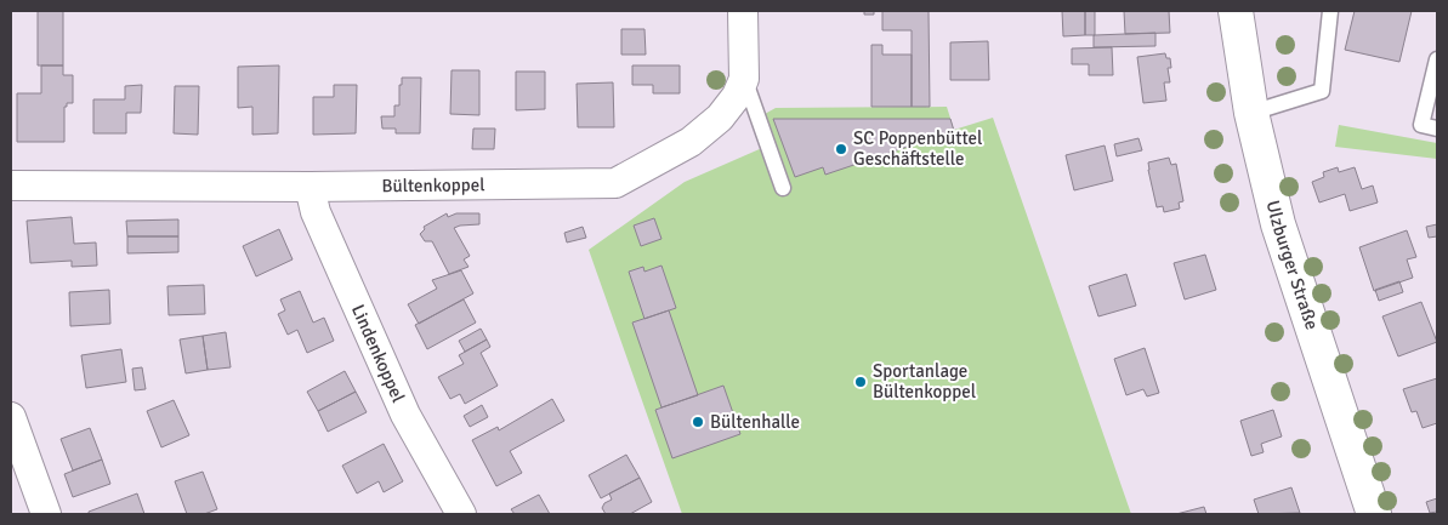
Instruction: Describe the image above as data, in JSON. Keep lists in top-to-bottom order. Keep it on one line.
{"streets":{"main road":["Ulzburger Straße"],"street":["Bültenkoppel","Lindenkoppel"]},"crossings":[["Bültenkoppel","Lindenkoppel"]],"places":["SC Poppenbüttel Geschäftstelle","Sportanlage Bültenkoppel","Bültenhalle"]}
